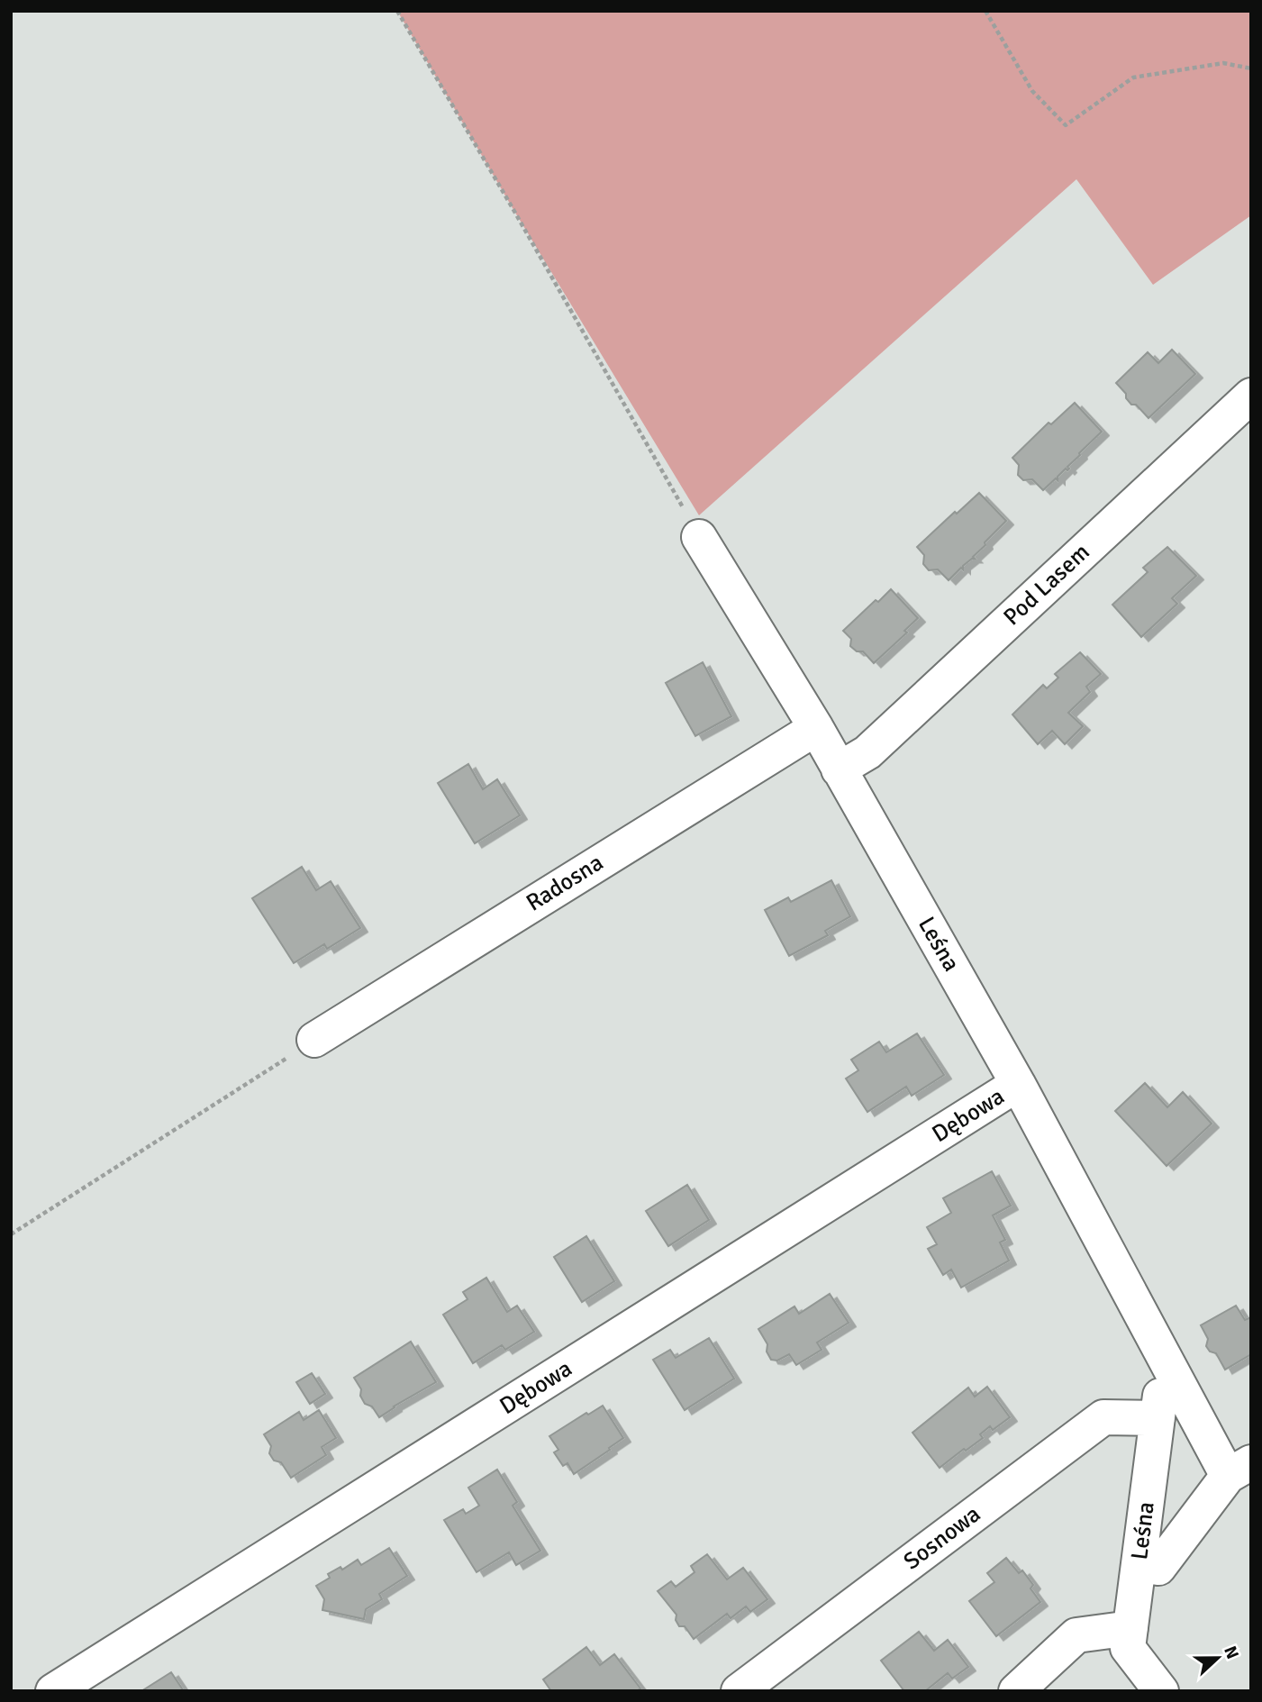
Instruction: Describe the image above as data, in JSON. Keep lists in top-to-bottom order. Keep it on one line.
{"streets":{"street":["Pod Lasem","Radosna","Leśna","Dębowa","Sosnowa"]},"crossings":[["Pod Lasem","Leśna"],["Radosna","Leśna"],["Leśna","Dębowa"],["Leśna","Sosnowa"]],"north":"right"}
